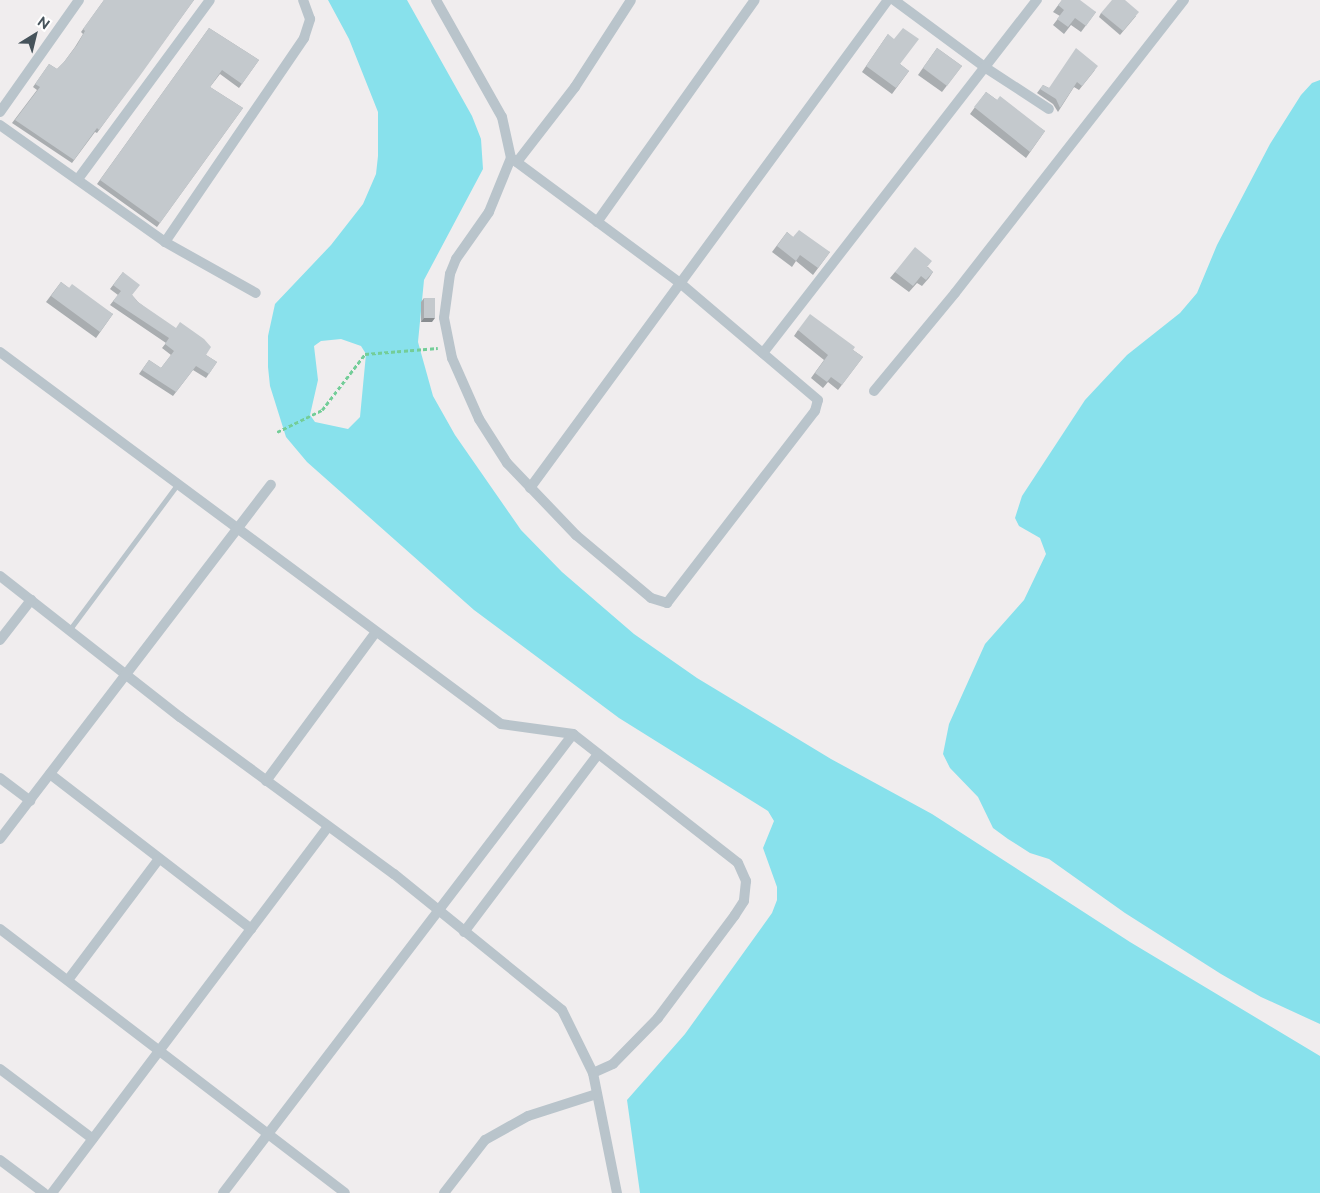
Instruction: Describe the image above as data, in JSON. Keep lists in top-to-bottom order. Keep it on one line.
{"north":"top right"}
